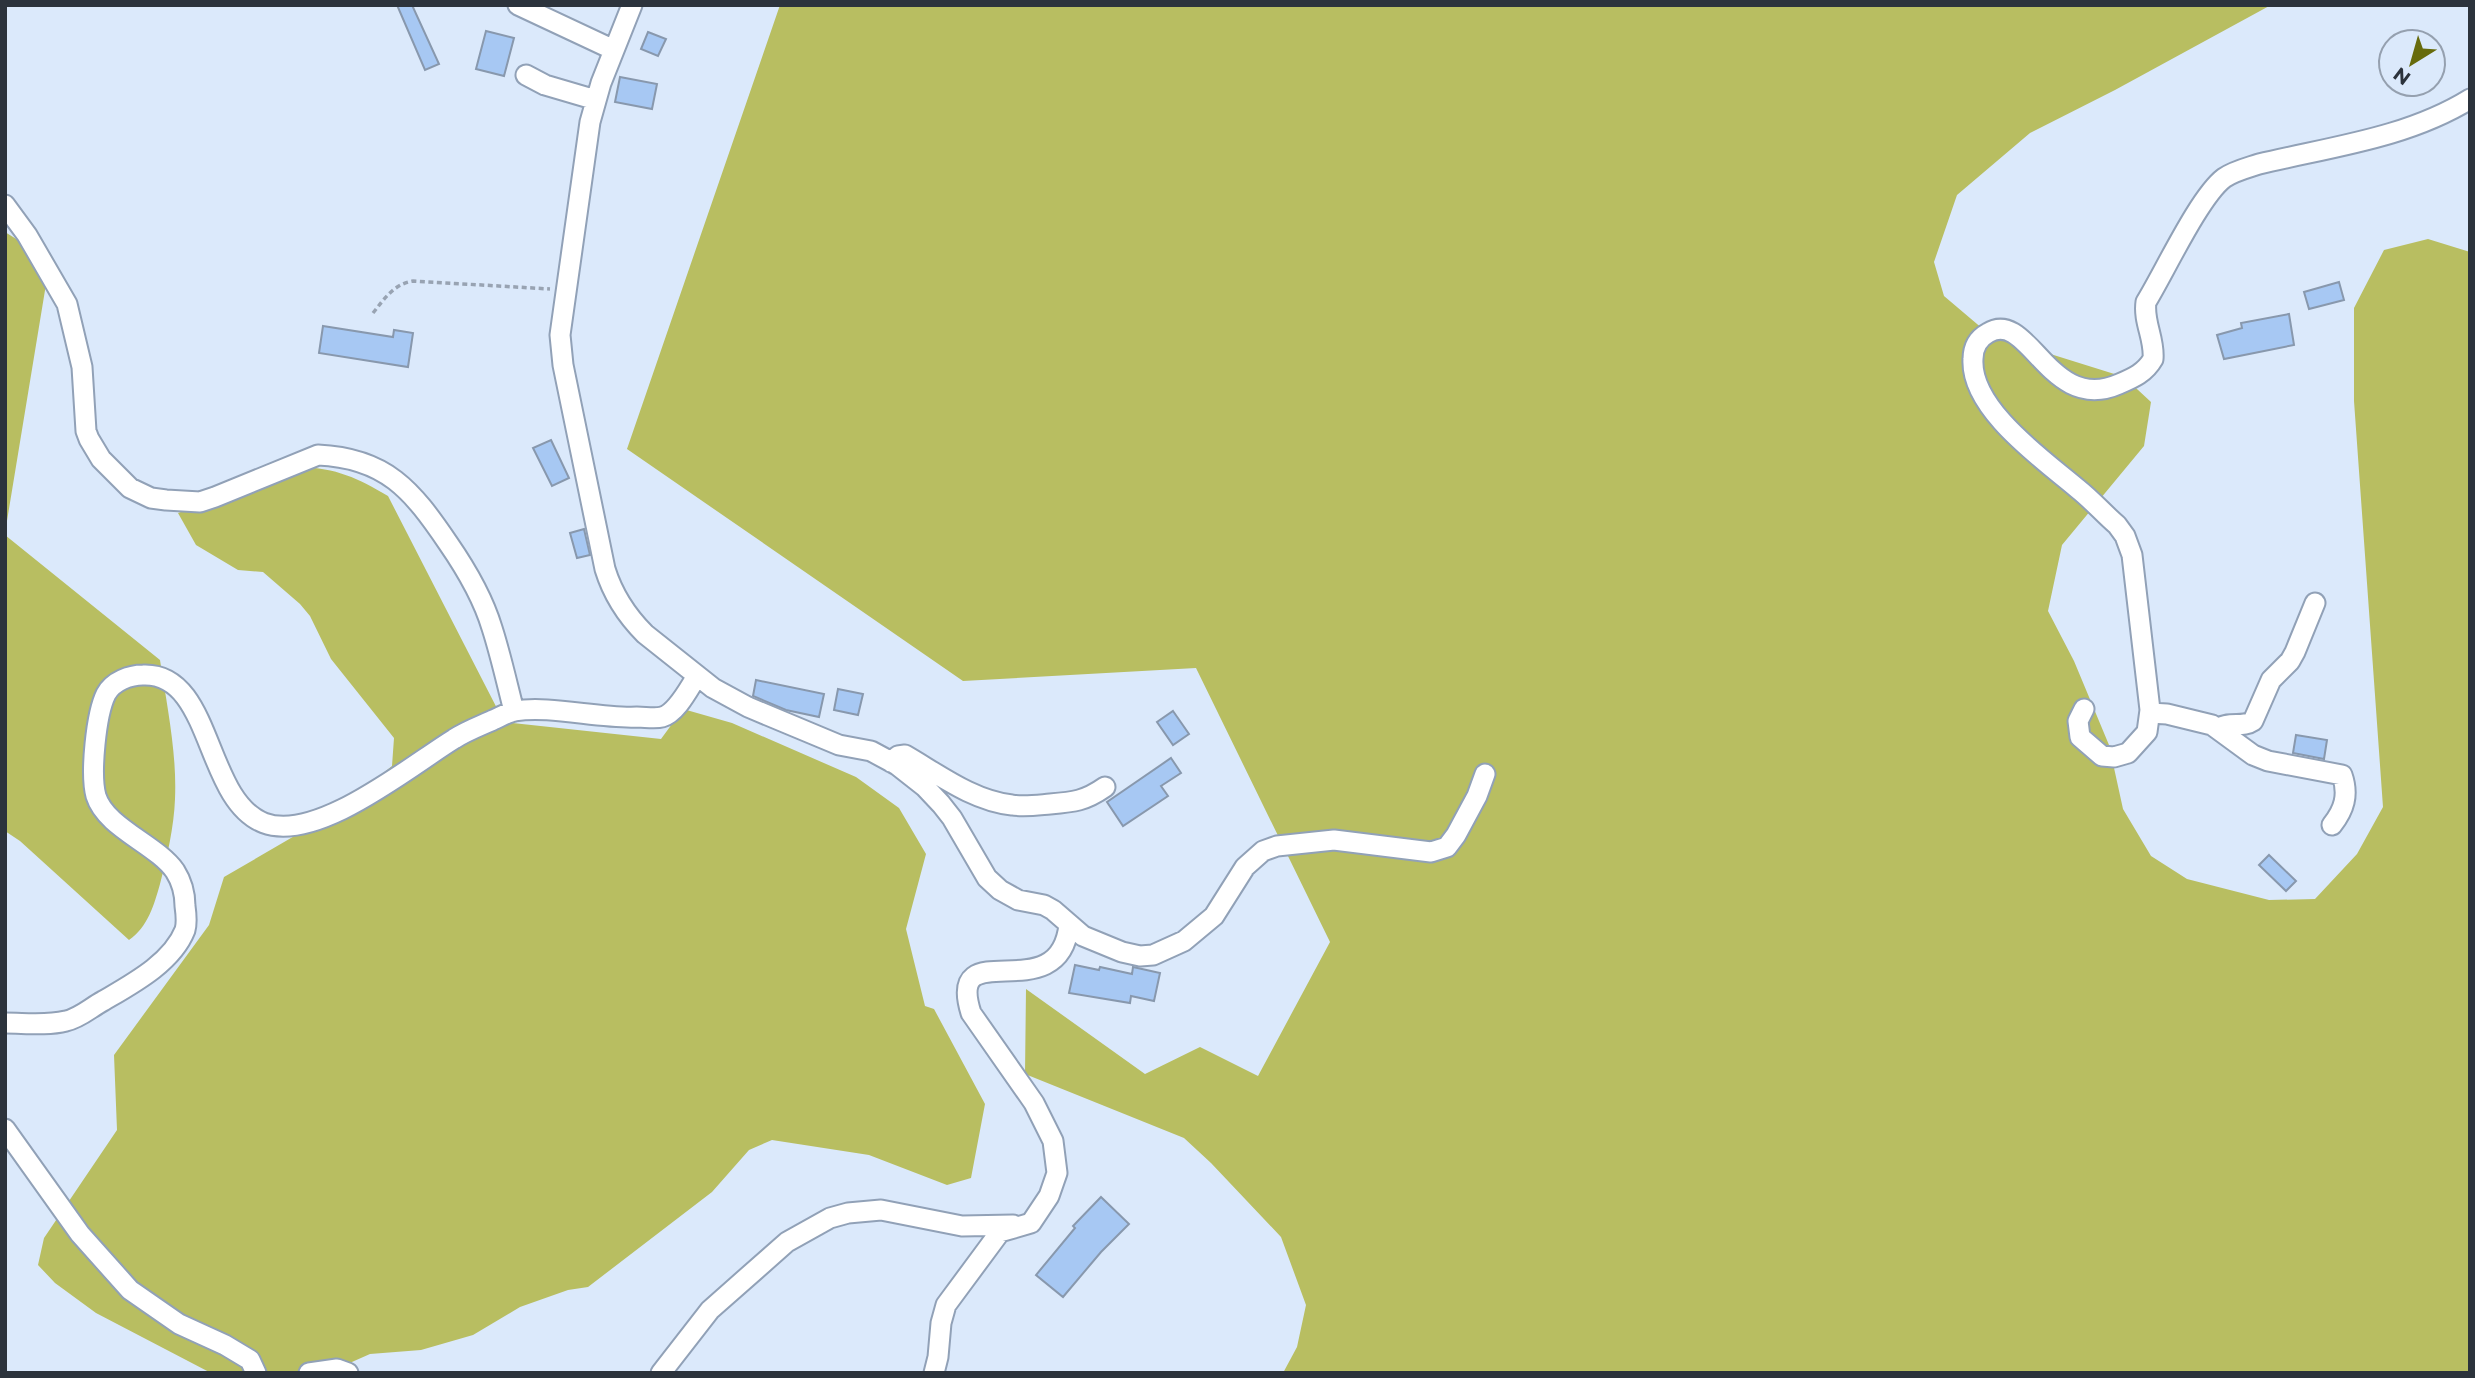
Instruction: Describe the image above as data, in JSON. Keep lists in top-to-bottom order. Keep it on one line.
{"north":"bottom left"}
